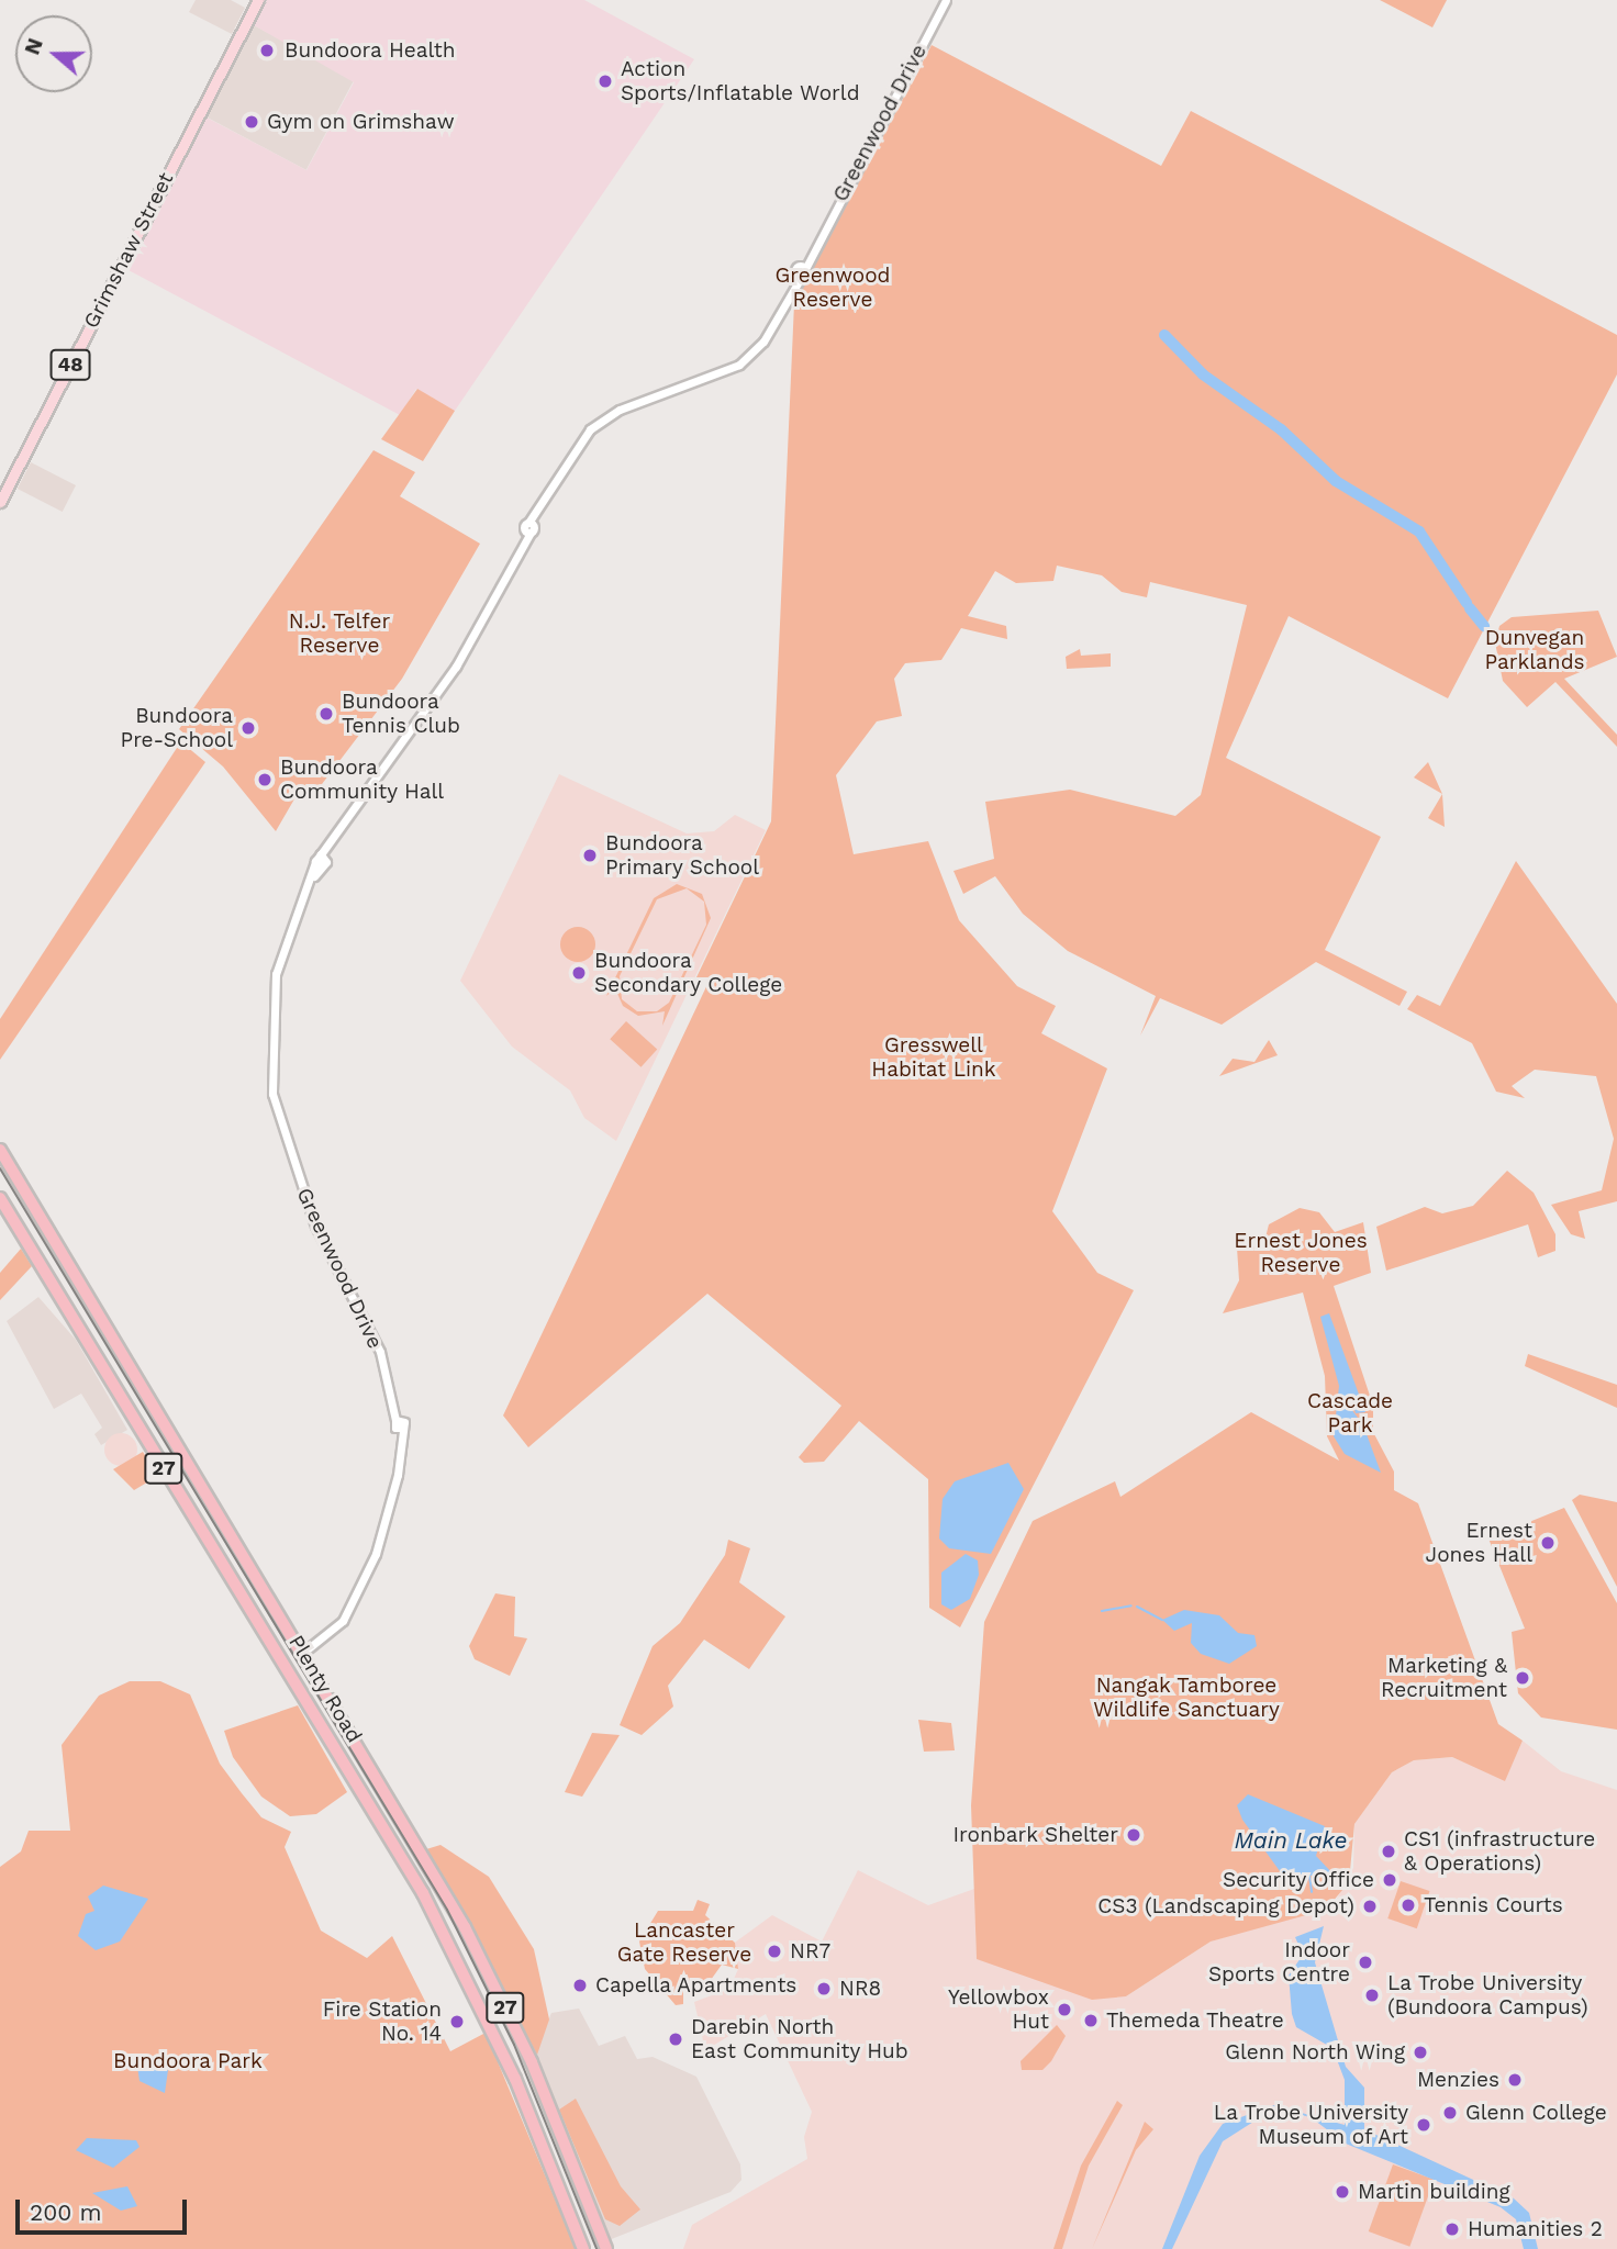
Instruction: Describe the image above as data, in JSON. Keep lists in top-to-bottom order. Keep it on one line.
{"streets":{"highway":["27","Plenty Road"],"main road":["Grimshaw Street","48"],"street":["Greenwood Drive"]},"crossings":[["Greenwood Drive","Plenty Road"]],"water":["Main Lake"],"parks":["Greenwood Reserve","N.J. Telfer Reserve","Dunvegan Parklands","Gresswell Habitat Link","Ernest Jones Reserve","Cascade Park","Nangak Tamboree Wildlife Sanctuary","Lancaster Gate Reserve","Bundoora Park"],"places":["Bundoora Health","Action Sports/Inflatable World","Gym on Grimshaw","Bundoora Tennis Club","Bundoora Pre-School","Bundoora Community Hall","Bundoora Primary School","Bundoora Secondary College","Ernest Jones Hall","Marketing & Recruitment","Ironbark Shelter","CS1 (infrastructure & Operations)","Security Office","Tennis Courts","CS3 (Landscaping Depot)","NR7","Indoor Sports Centre","Capella Apartments","NR8","La Trobe University (Bundoora Campus)","Yellowbox Hut","Themeda Theatre","Fire Station No. 14","Darebin North East Community Hub","Glenn North Wing","Menzies","Glenn College","La Trobe University Museum of Art","Martin building","Humanities 2"],"scale_bar":"200 m","north":"left"}
